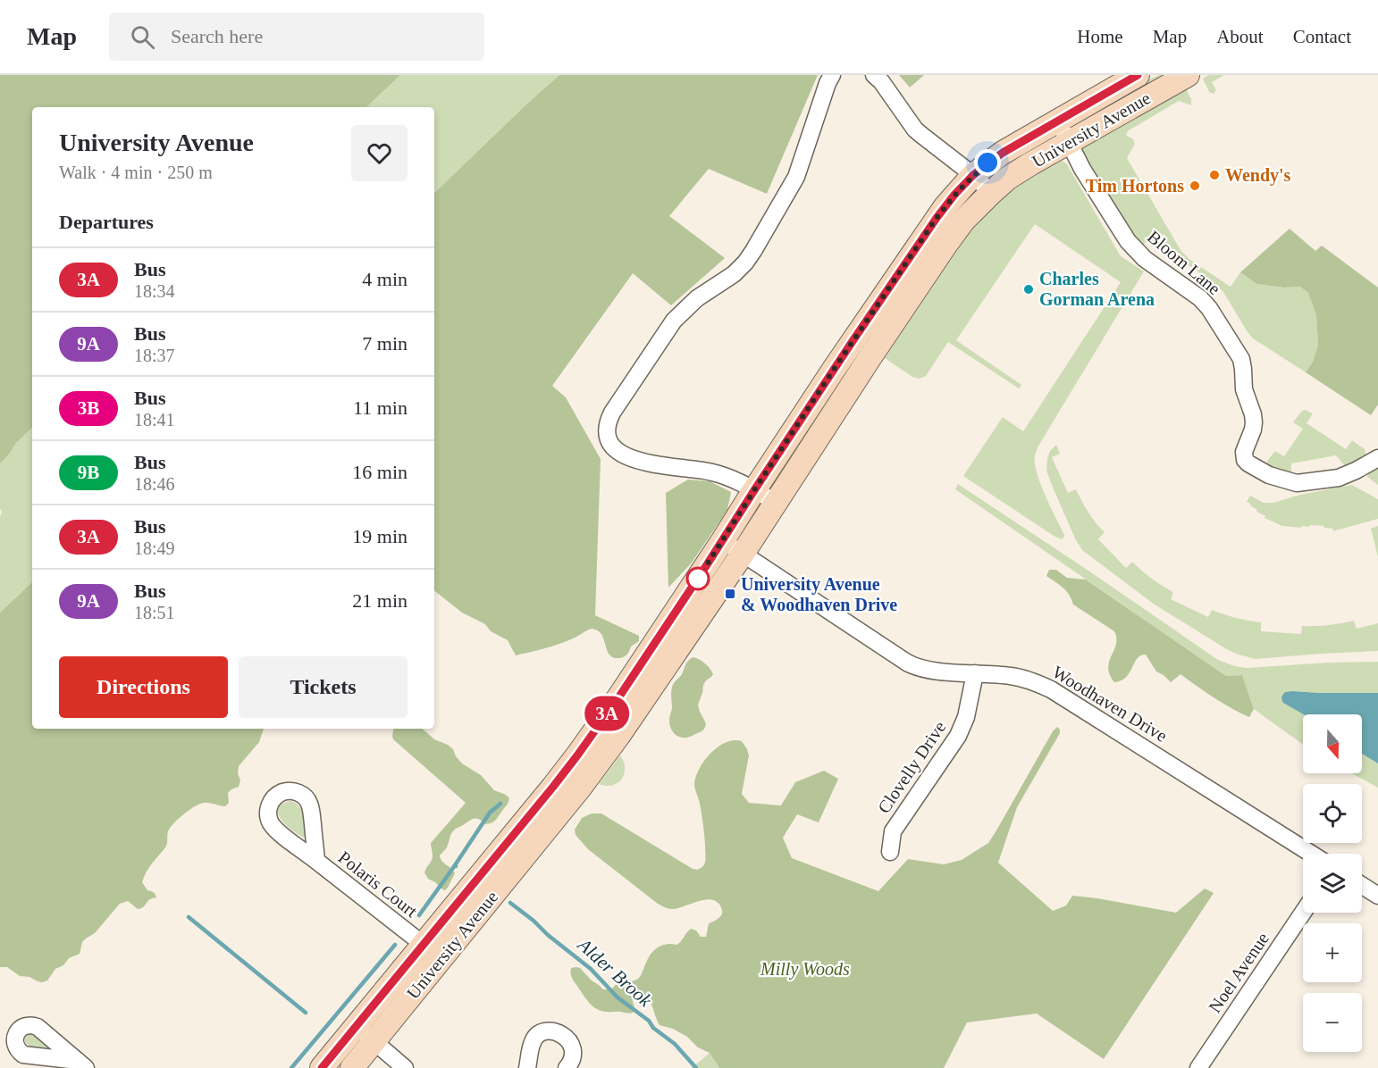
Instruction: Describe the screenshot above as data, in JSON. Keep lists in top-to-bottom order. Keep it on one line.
{"streets":{"main road":["University Avenue"],"street":["Bloom Lane","Woodhaven Drive","Clovelly Drive","Polaris Court","Noel Avenue"]},"crossings":[["University Avenue","Bloom Lane"],["University Avenue","Woodhaven Drive"],["University Avenue","Polaris Court"],["Woodhaven Drive","Clovelly Drive"]],"water":["Alder Brook"],"parks":["Milly Woods"],"places":{"other":["Wendy's","Tim Hortons","Charles Gorman Arena"],"transit":["University Avenue & Woodhaven Drive"]},"lines":["bus line 3A"],"north":"bottom","page":{"header":"Map","search":"Search here","nav":["Home","Map","About","Contact"],"on_map":"3A","heading":[["University Avenue","Walk · 4 min · 250 m"],"Departures"],"list":[{"mark":"3A","name":"Bus","note":"18:34","value":"4 min"},{"mark":"9A","name":"Bus","note":"18:37","value":"7 min"},{"mark":"3B","name":"Bus","note":"18:41","value":"11 min"},{"mark":"9B","name":"Bus","note":"18:46","value":"16 min"},{"mark":"3A","name":"Bus","note":"18:49","value":"19 min"},{"mark":"9A","name":"Bus","note":"18:51","value":"21 min"}],"buttons":["Directions","Tickets"],"map_buttons":["+","−"]}}
